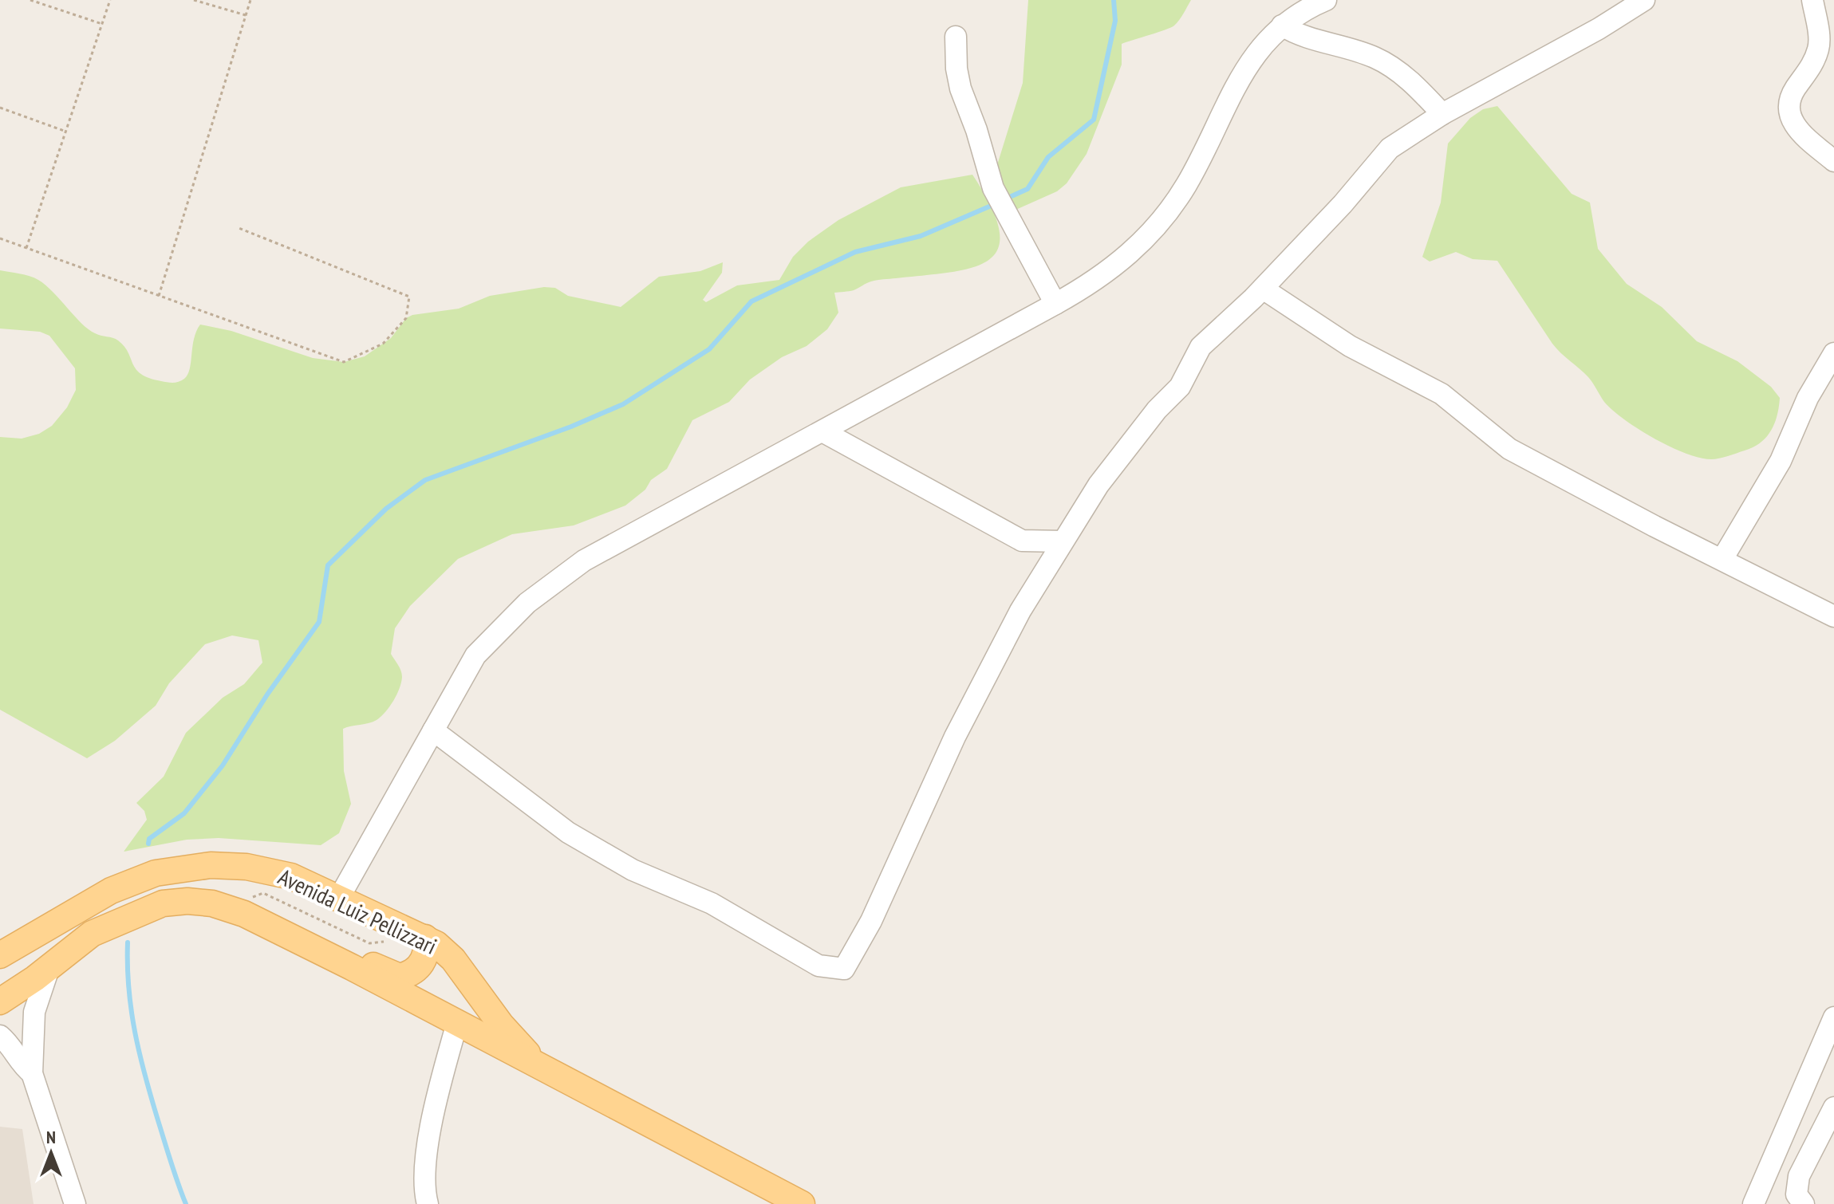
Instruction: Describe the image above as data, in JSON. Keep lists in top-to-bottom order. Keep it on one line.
{"streets":{"main road":["Avenida Luiz Pellizzari"]},"north":"top"}
